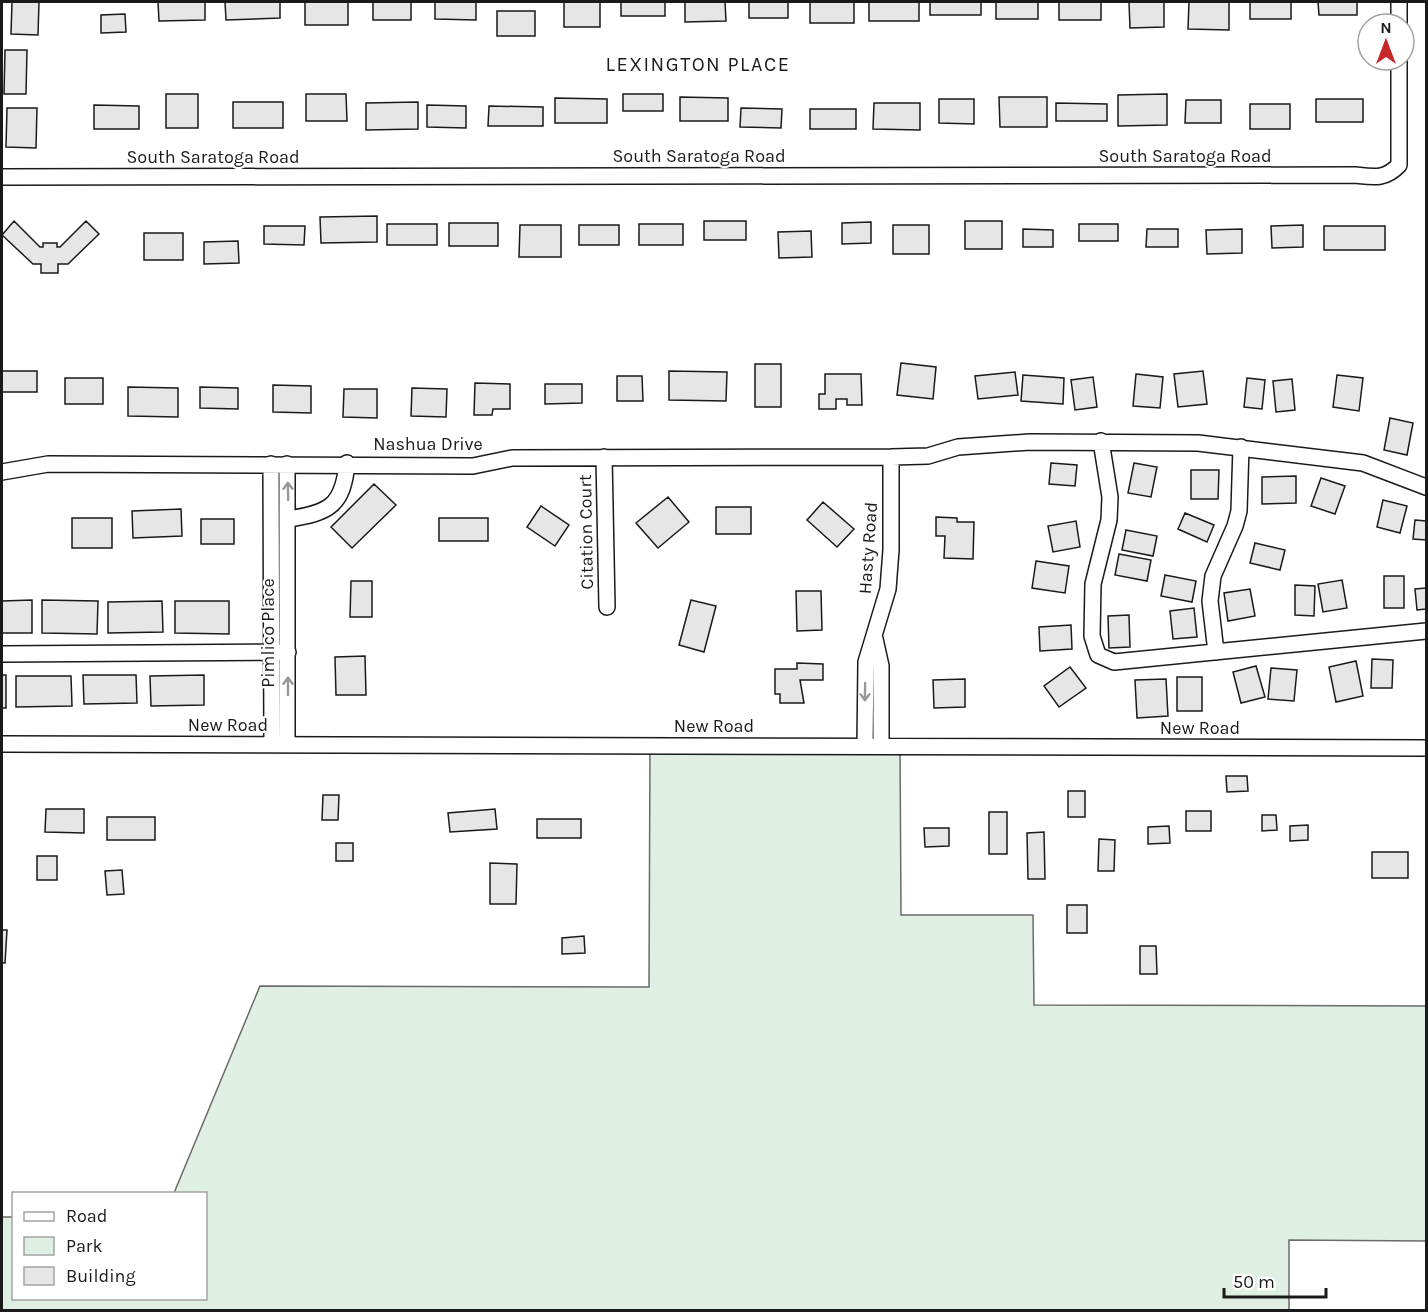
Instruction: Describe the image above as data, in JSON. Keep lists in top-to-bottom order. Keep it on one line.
{"streets":{"street":["South Saratoga Road","Nashua Drive","Citation Court","Hasty Road","Pimlico Place","New Road"]},"crossings":[["Nashua Drive","Citation Court"],["Nashua Drive","Hasty Road"],["Nashua Drive","Pimlico Place"],["Hasty Road","New Road"],["Pimlico Place","New Road"]],"districts":["LEXINGTON PLACE"],"legend":["Road","Park","Building"],"scale_bar":"50 m","north":"top"}
